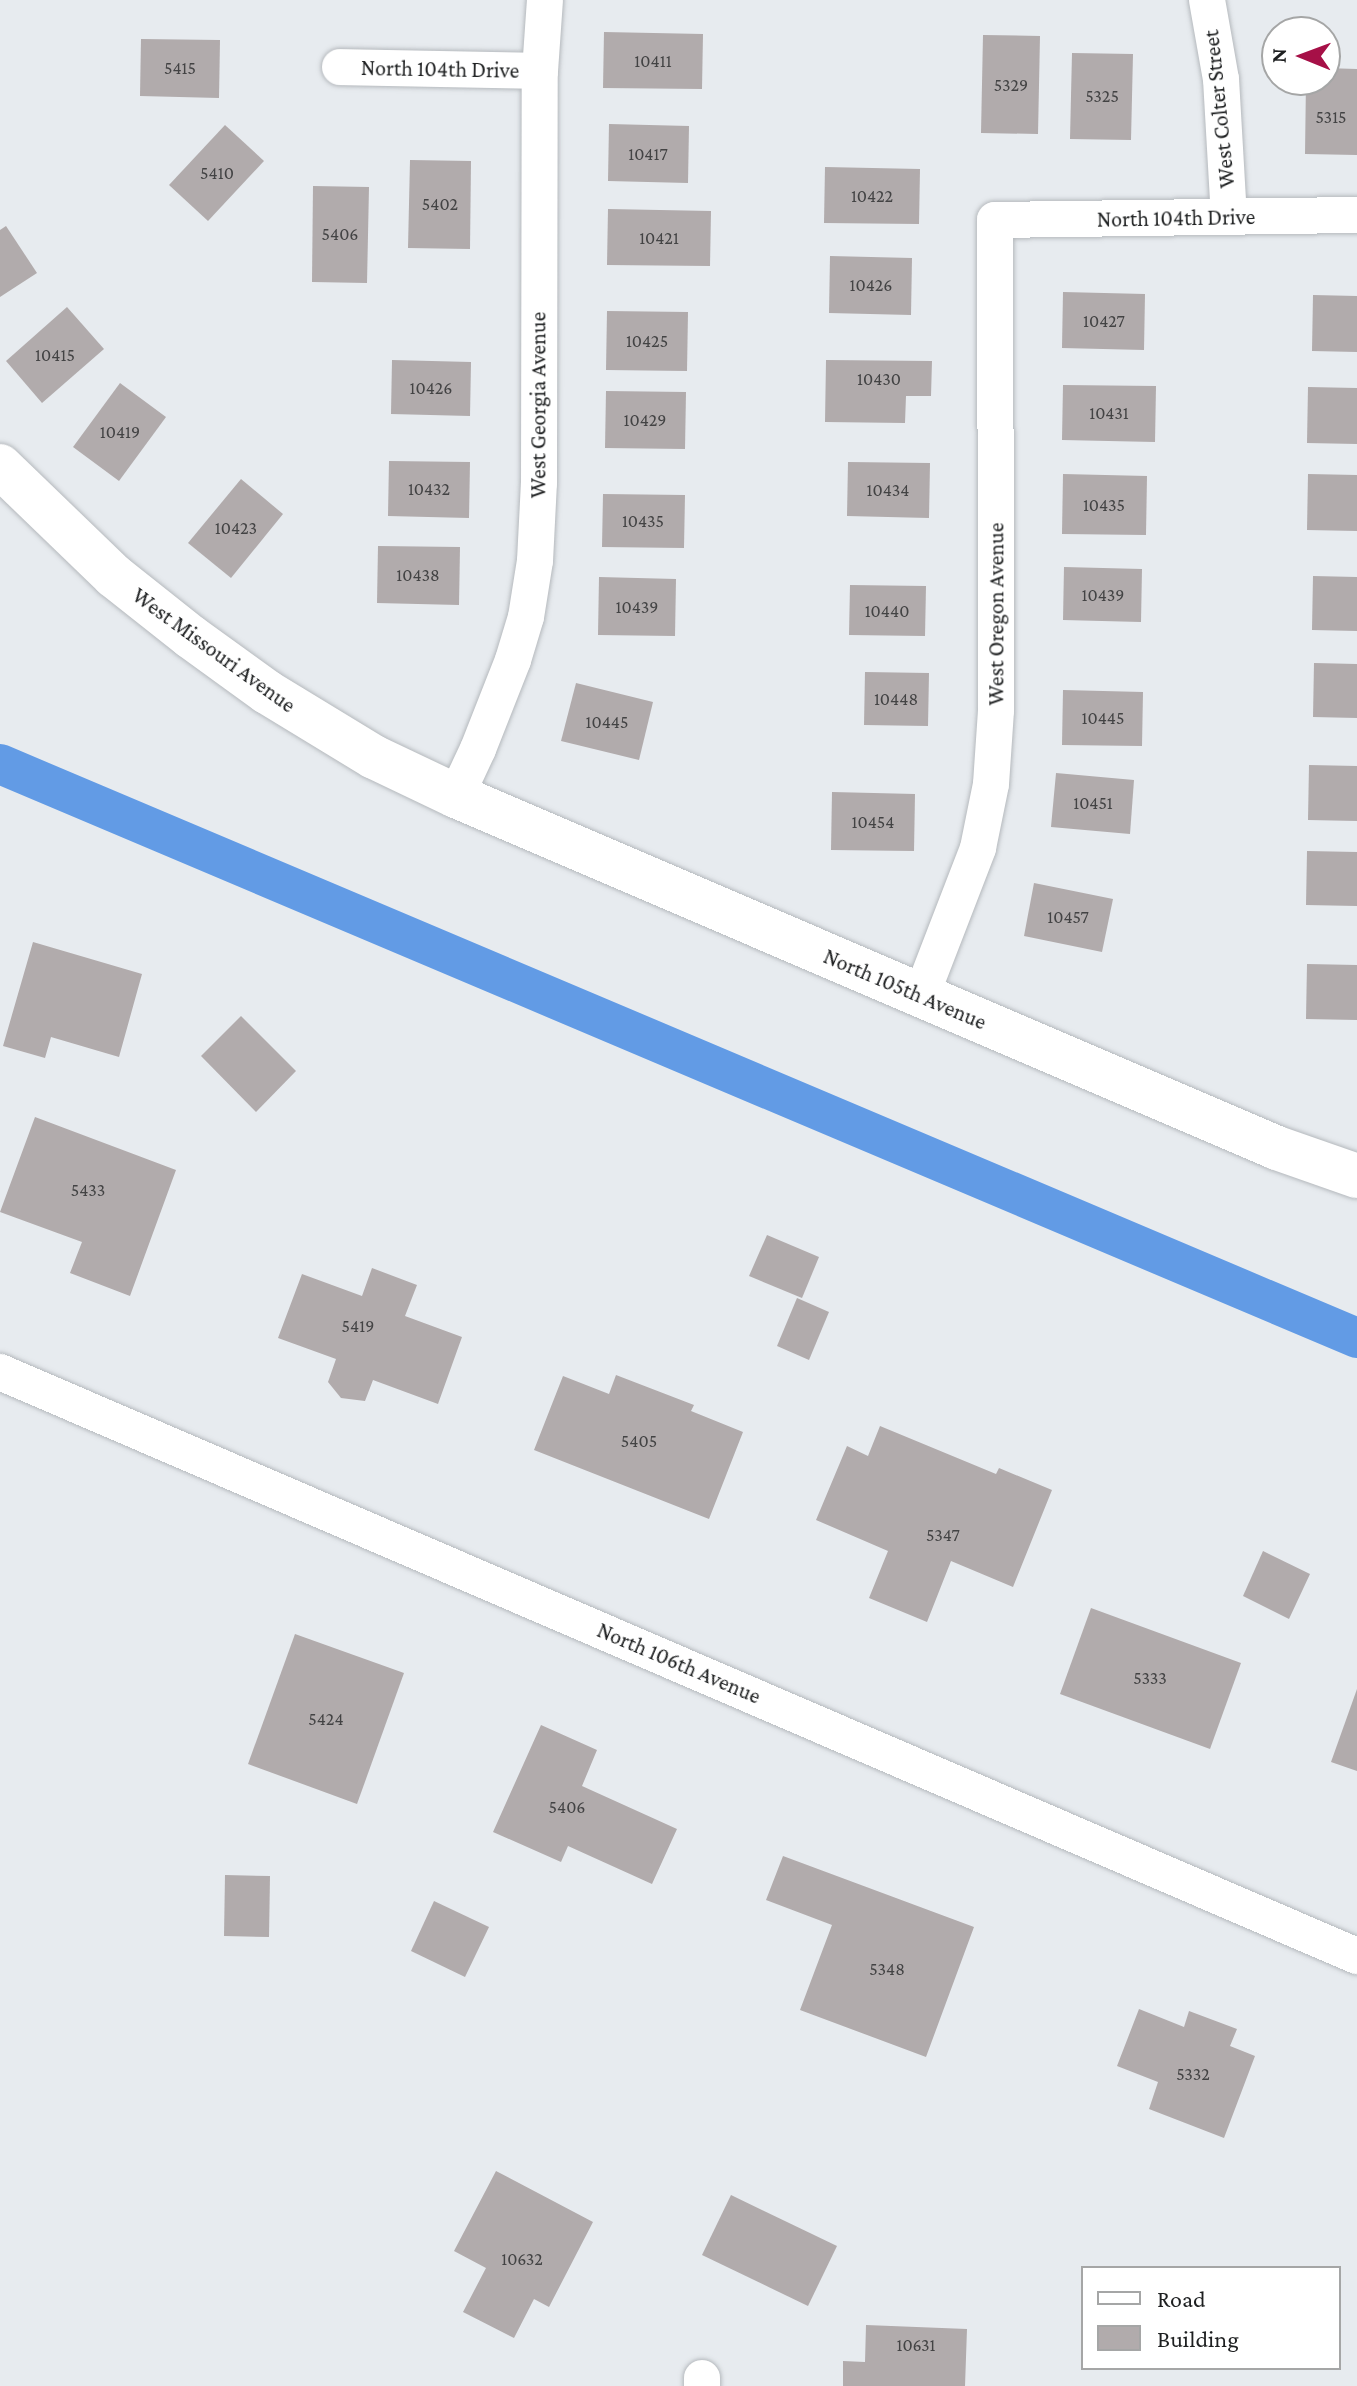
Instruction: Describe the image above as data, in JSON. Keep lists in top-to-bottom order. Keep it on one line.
{"streets":{"street":["North 104th Drive","West Colter Street","West Georgia Avenue","West Oregon Avenue","West Missouri Avenue","North 105th Avenue","North 106th Avenue"]},"crossings":[["North 104th Drive","West Colter Street"],["North 104th Drive","West Georgia Avenue"],["North 104th Drive","West Oregon Avenue"],["West Georgia Avenue","West Missouri Avenue"],["West Georgia Avenue","North 105th Avenue"],["West Oregon Avenue","North 105th Avenue"],["West Missouri Avenue","North 105th Avenue"]],"house_numbers":["10411","5415","5329","5325","5315","10417","5410","10422","5402","5406","10421","10426","10427","10425","10415","10430","10426","10431","10429","10419","10432","10434","10435","10435","10423","10438","10439","10439","10440","10448","10445","10445","10451","10454","10457","5433","5419","5405","5347","5333","5424","5406","5348","5332","10632","10631"],"legend":["Road","Building"],"north":"left"}
